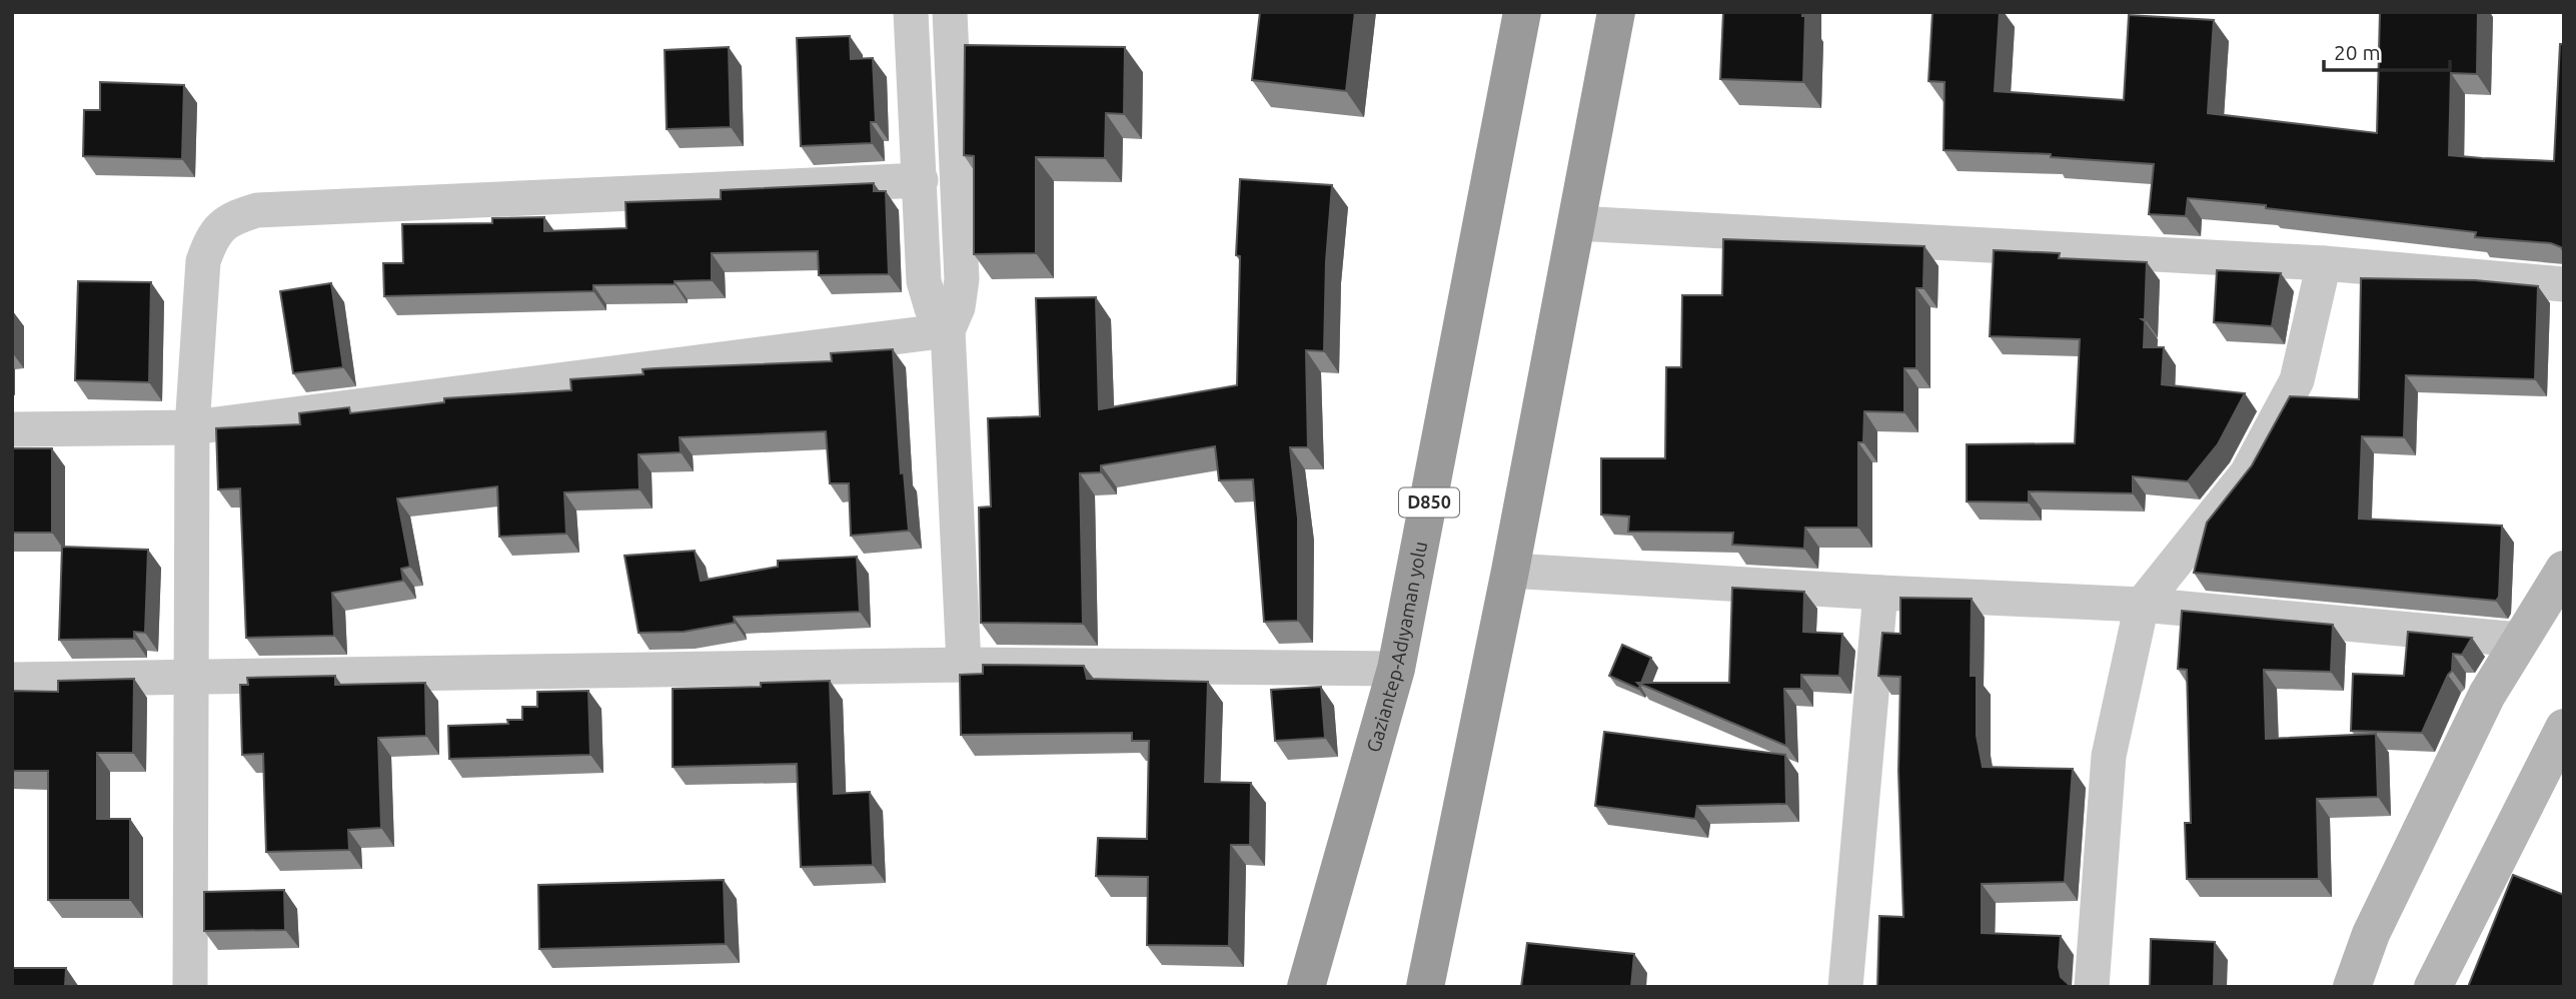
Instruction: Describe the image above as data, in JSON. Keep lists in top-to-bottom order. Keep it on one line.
{"streets":{"highway":["D850","Gaziantep-Adıyaman yolu"]},"scale_bar":"20 m"}
